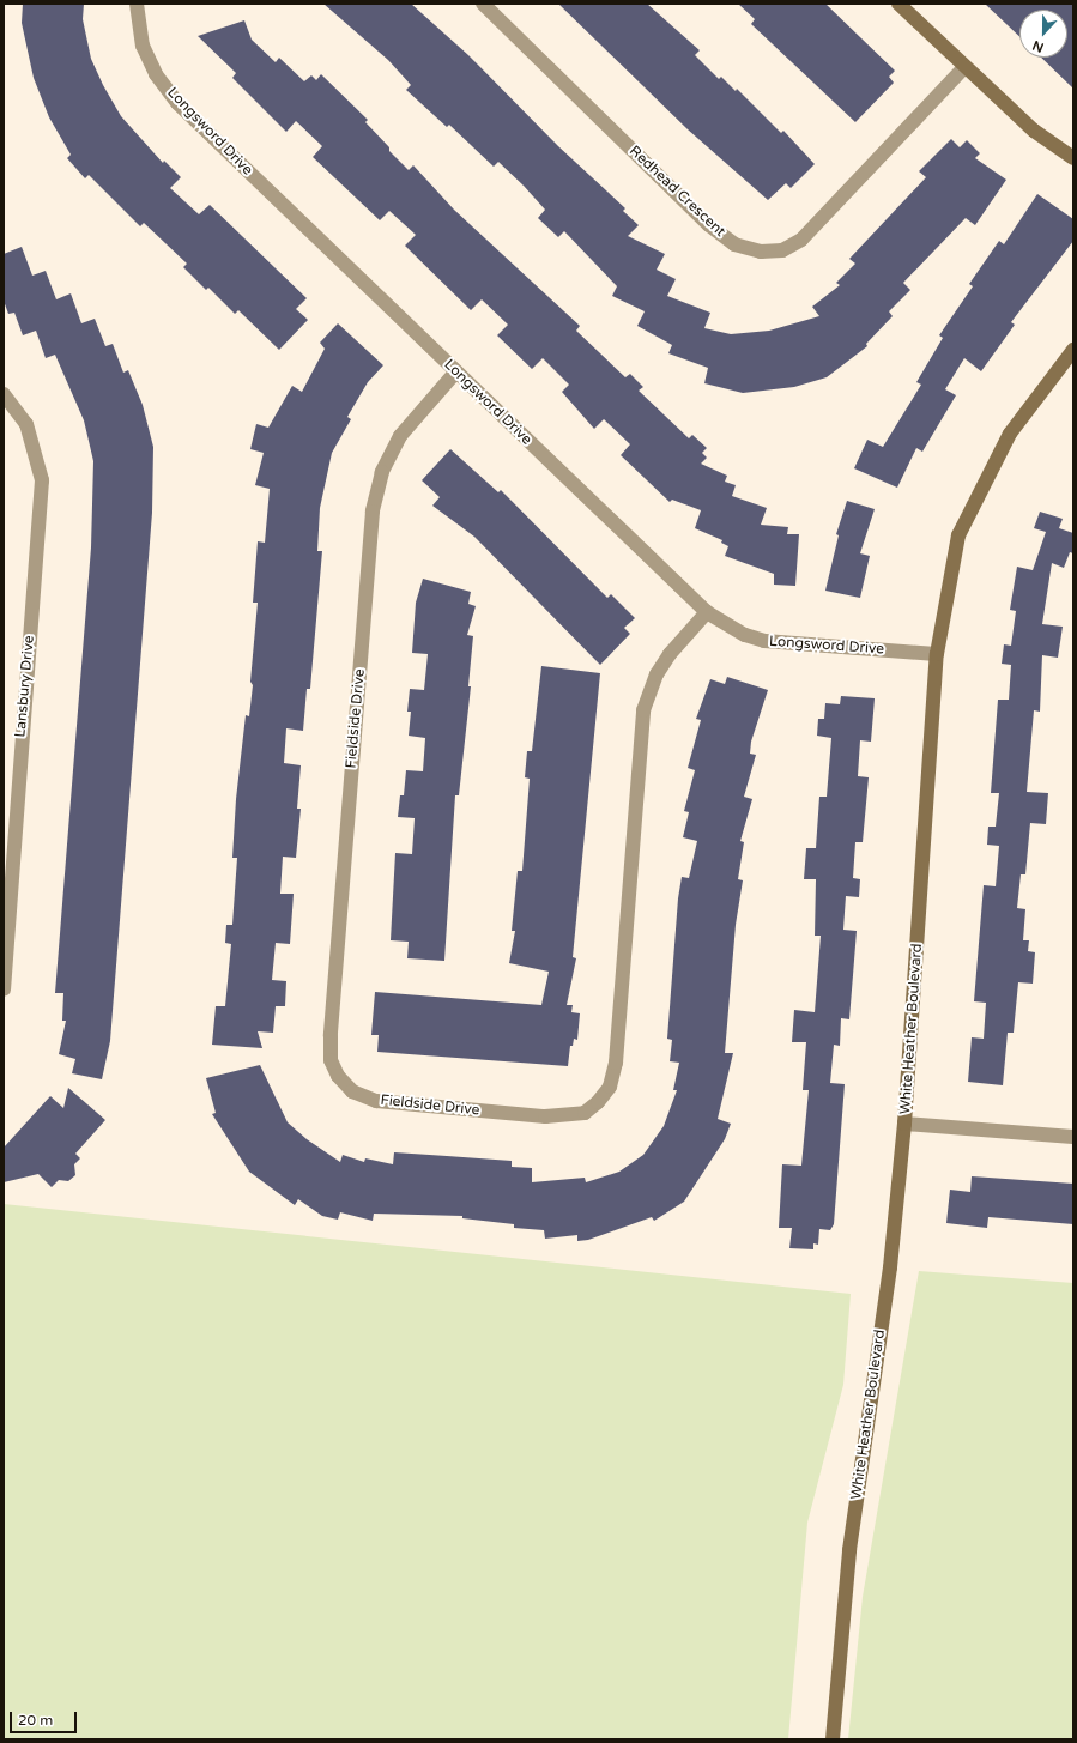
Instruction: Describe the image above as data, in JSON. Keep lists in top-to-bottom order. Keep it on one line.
{"streets":{"street":["Longsword Drive","Redhead Crescent","Lansbury Drive","Fieldside Drive","White Heather Boulevard"]},"crossings":[["Longsword Drive","Fieldside Drive"],["Longsword Drive","White Heather Boulevard"]],"scale_bar":"20 m","north":"bottom"}
